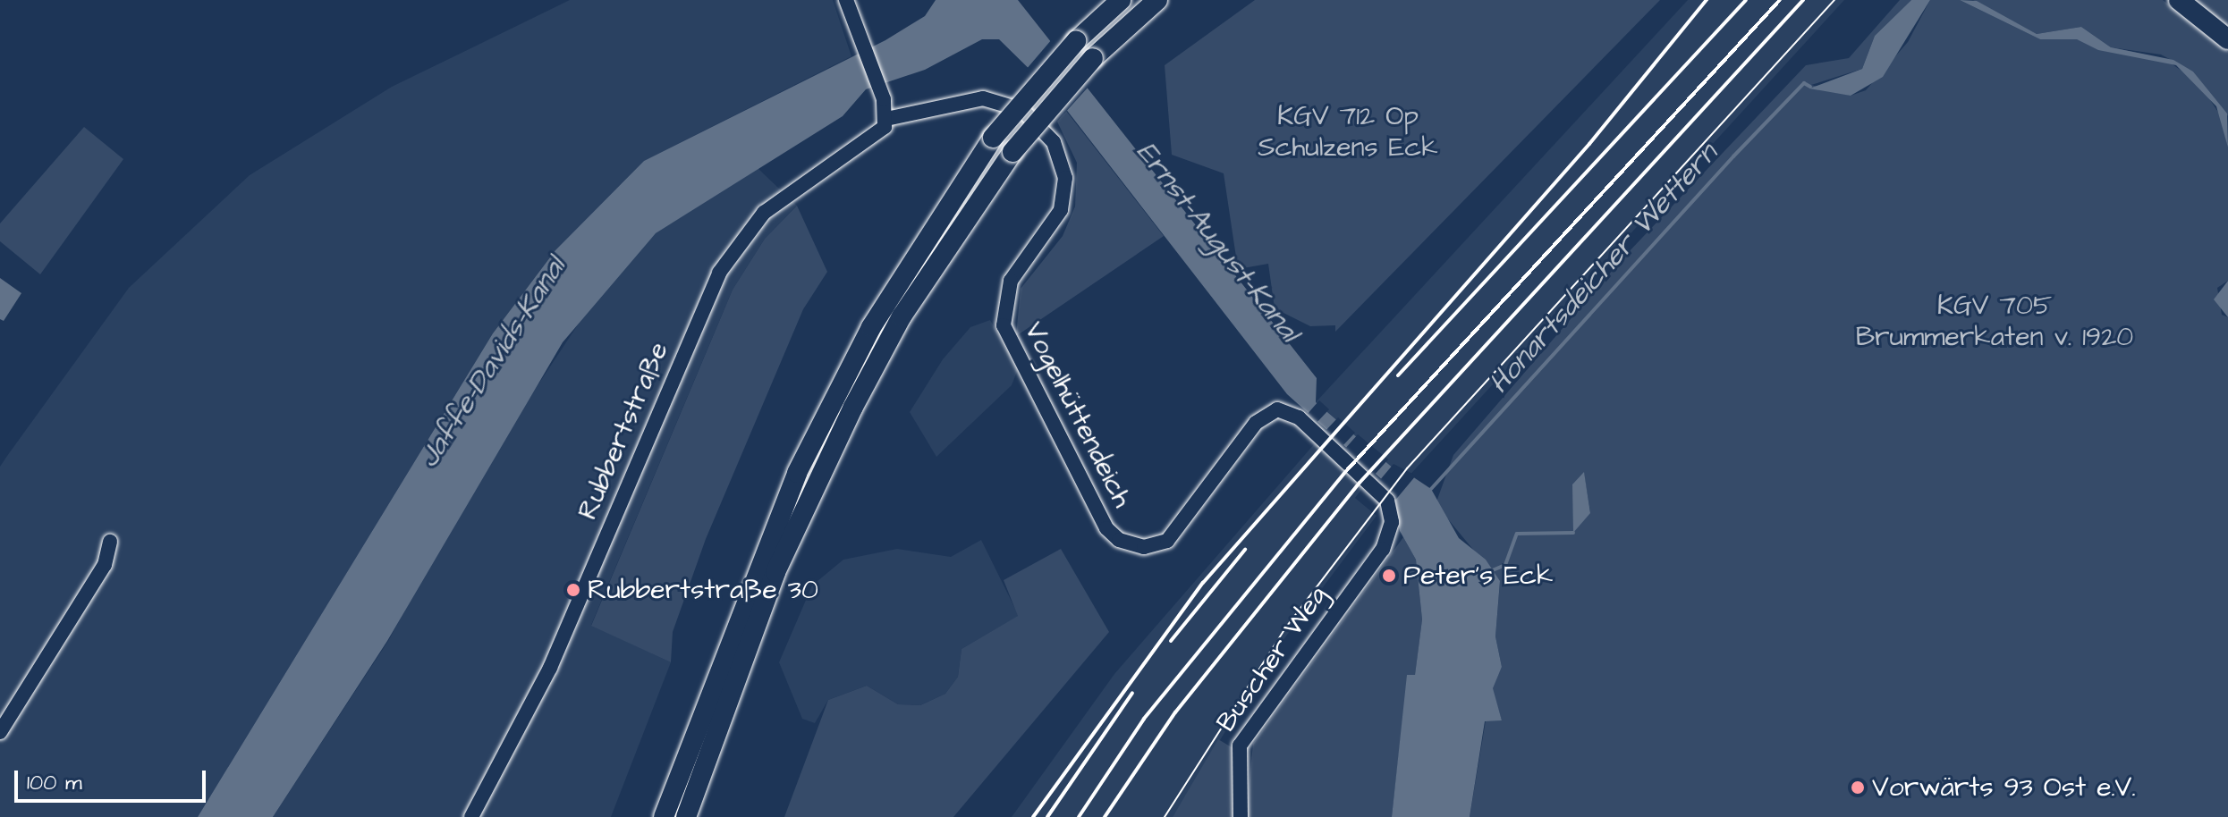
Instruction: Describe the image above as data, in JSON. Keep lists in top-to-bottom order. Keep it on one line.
{"streets":{"street":["Vogelhüttendeich","Rubbertstraße","Buscher Weg"]},"crossings":[["Vogelhüttendeich","Rubbertstraße"],["Vogelhüttendeich","Buscher Weg"]],"water":["Ernst-August-Kanal","Honartsdeicher Wettern","Jaffe-Davids-Kanal"],"parks":["KGV 712 Op Schulzens Eck","KGV 705 Brummerkaten v. 1920"],"places":["Peter's Eck","Rubbertstraße 30","Vorwärts 93 Ost e.V."],"scale_bar":"100 m"}
